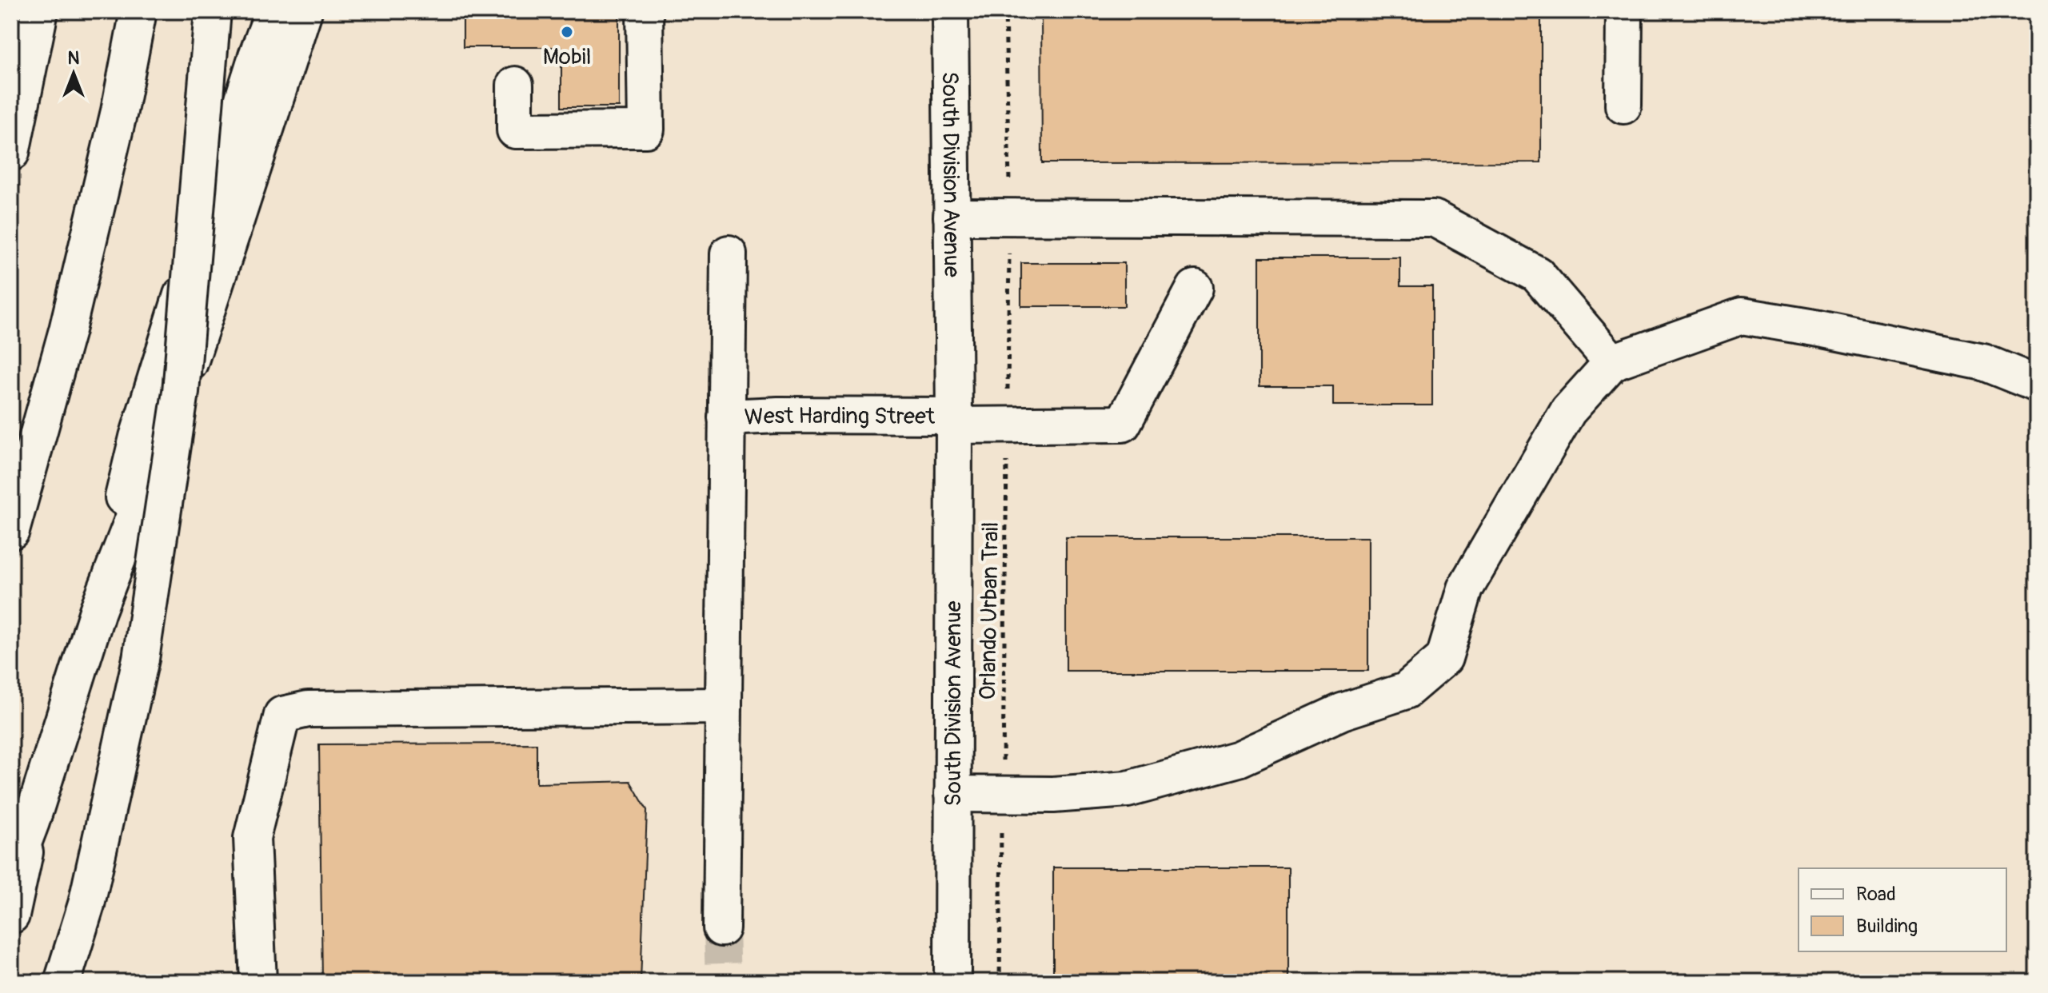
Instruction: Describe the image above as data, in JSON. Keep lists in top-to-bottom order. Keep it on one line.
{"streets":{"main road":["South Division Avenue","West Harding Street"],"path":["Orlando Urban Trail"]},"crossings":[["South Division Avenue","West Harding Street"]],"places":["Mobil"],"legend":["Road","Building"],"north":"top"}
